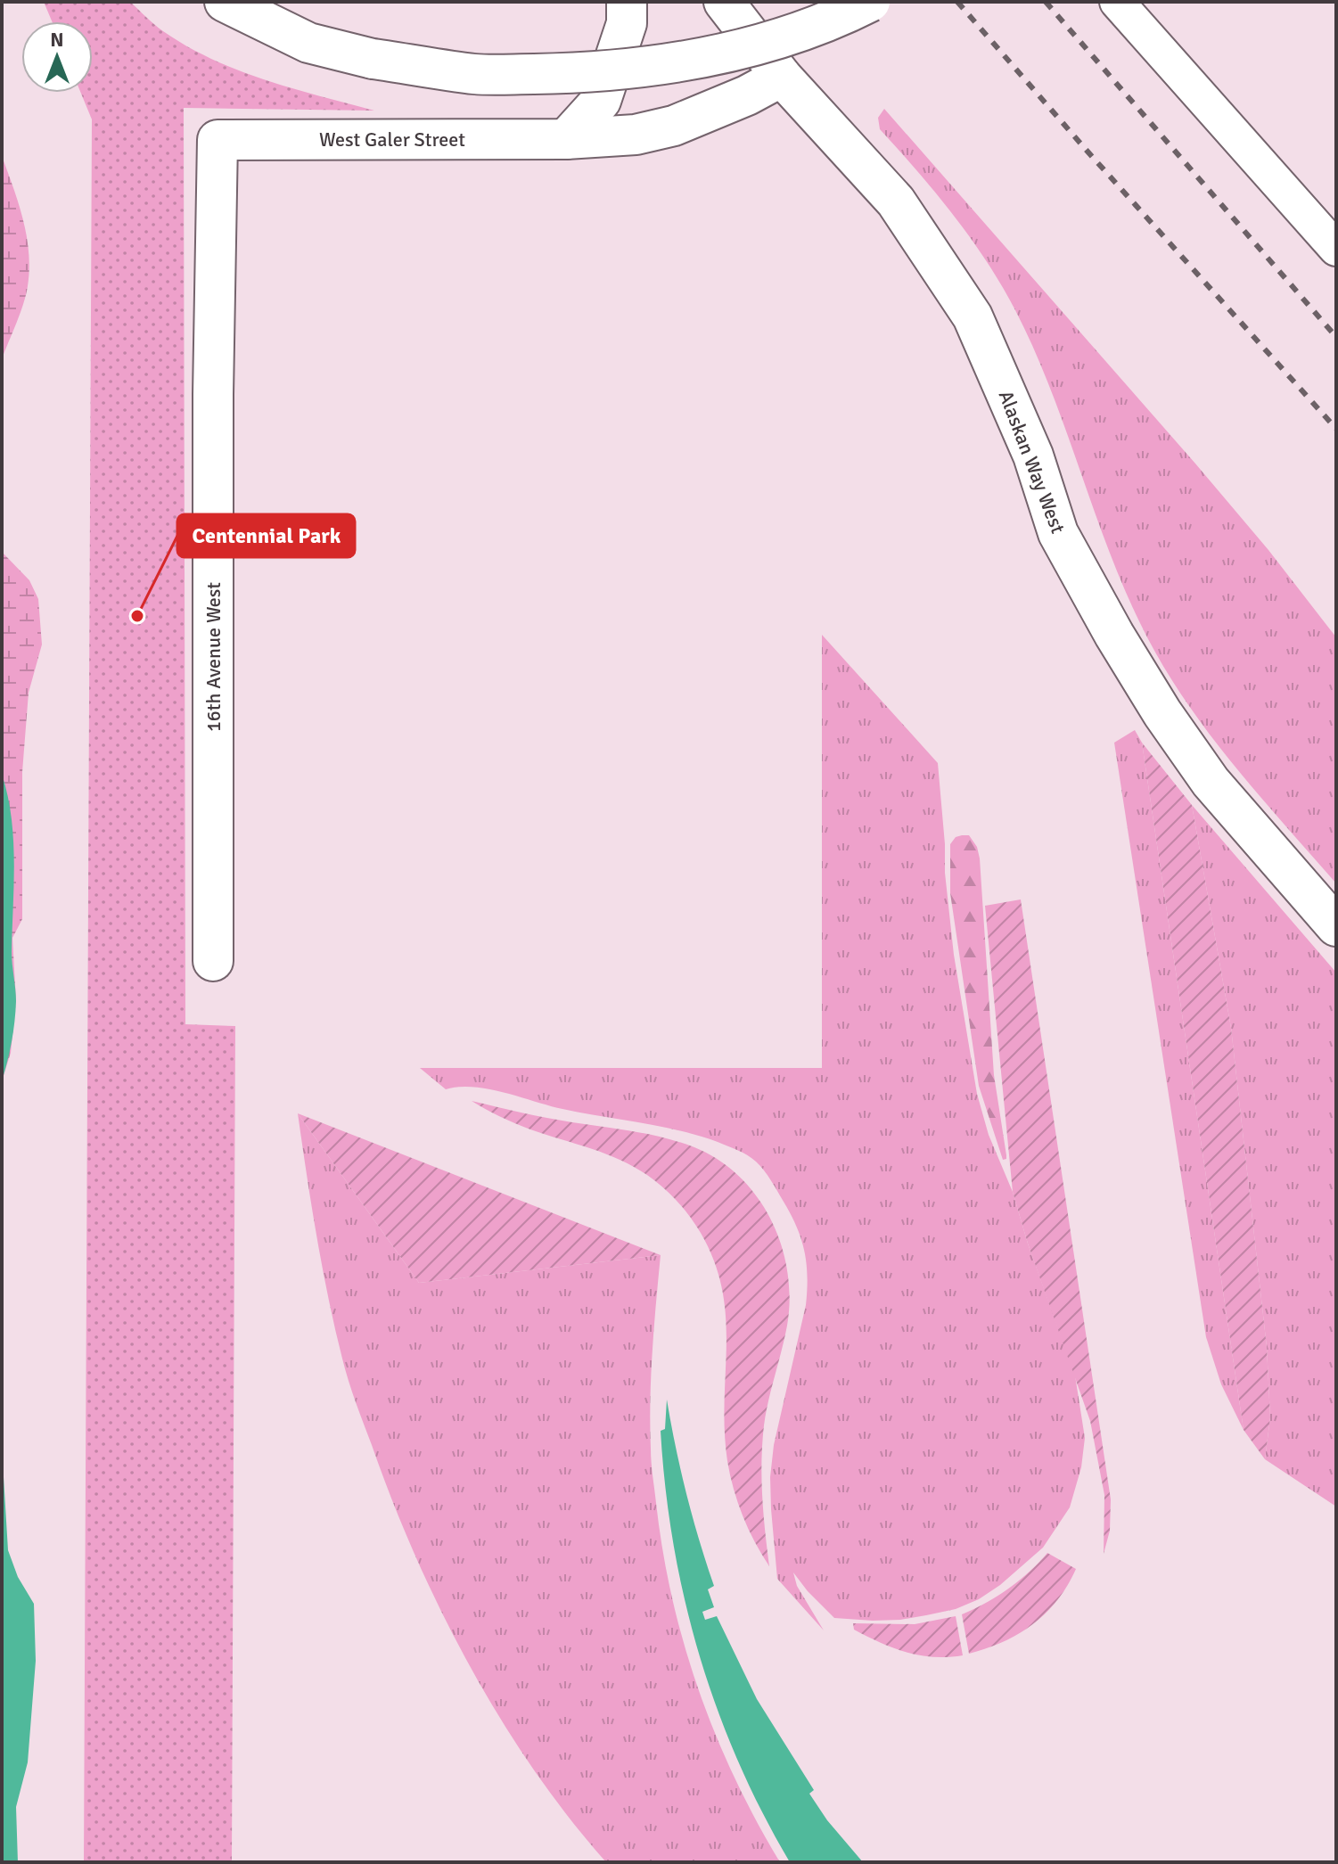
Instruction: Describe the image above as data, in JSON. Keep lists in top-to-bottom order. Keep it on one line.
{"streets":{"street":["West Galer Street","Alaskan Way West","16th Avenue West"]},"crossings":[["West Galer Street","Alaskan Way West"],["West Galer Street","16th Avenue West"]],"places":["Centennial Park"],"north":"top"}
